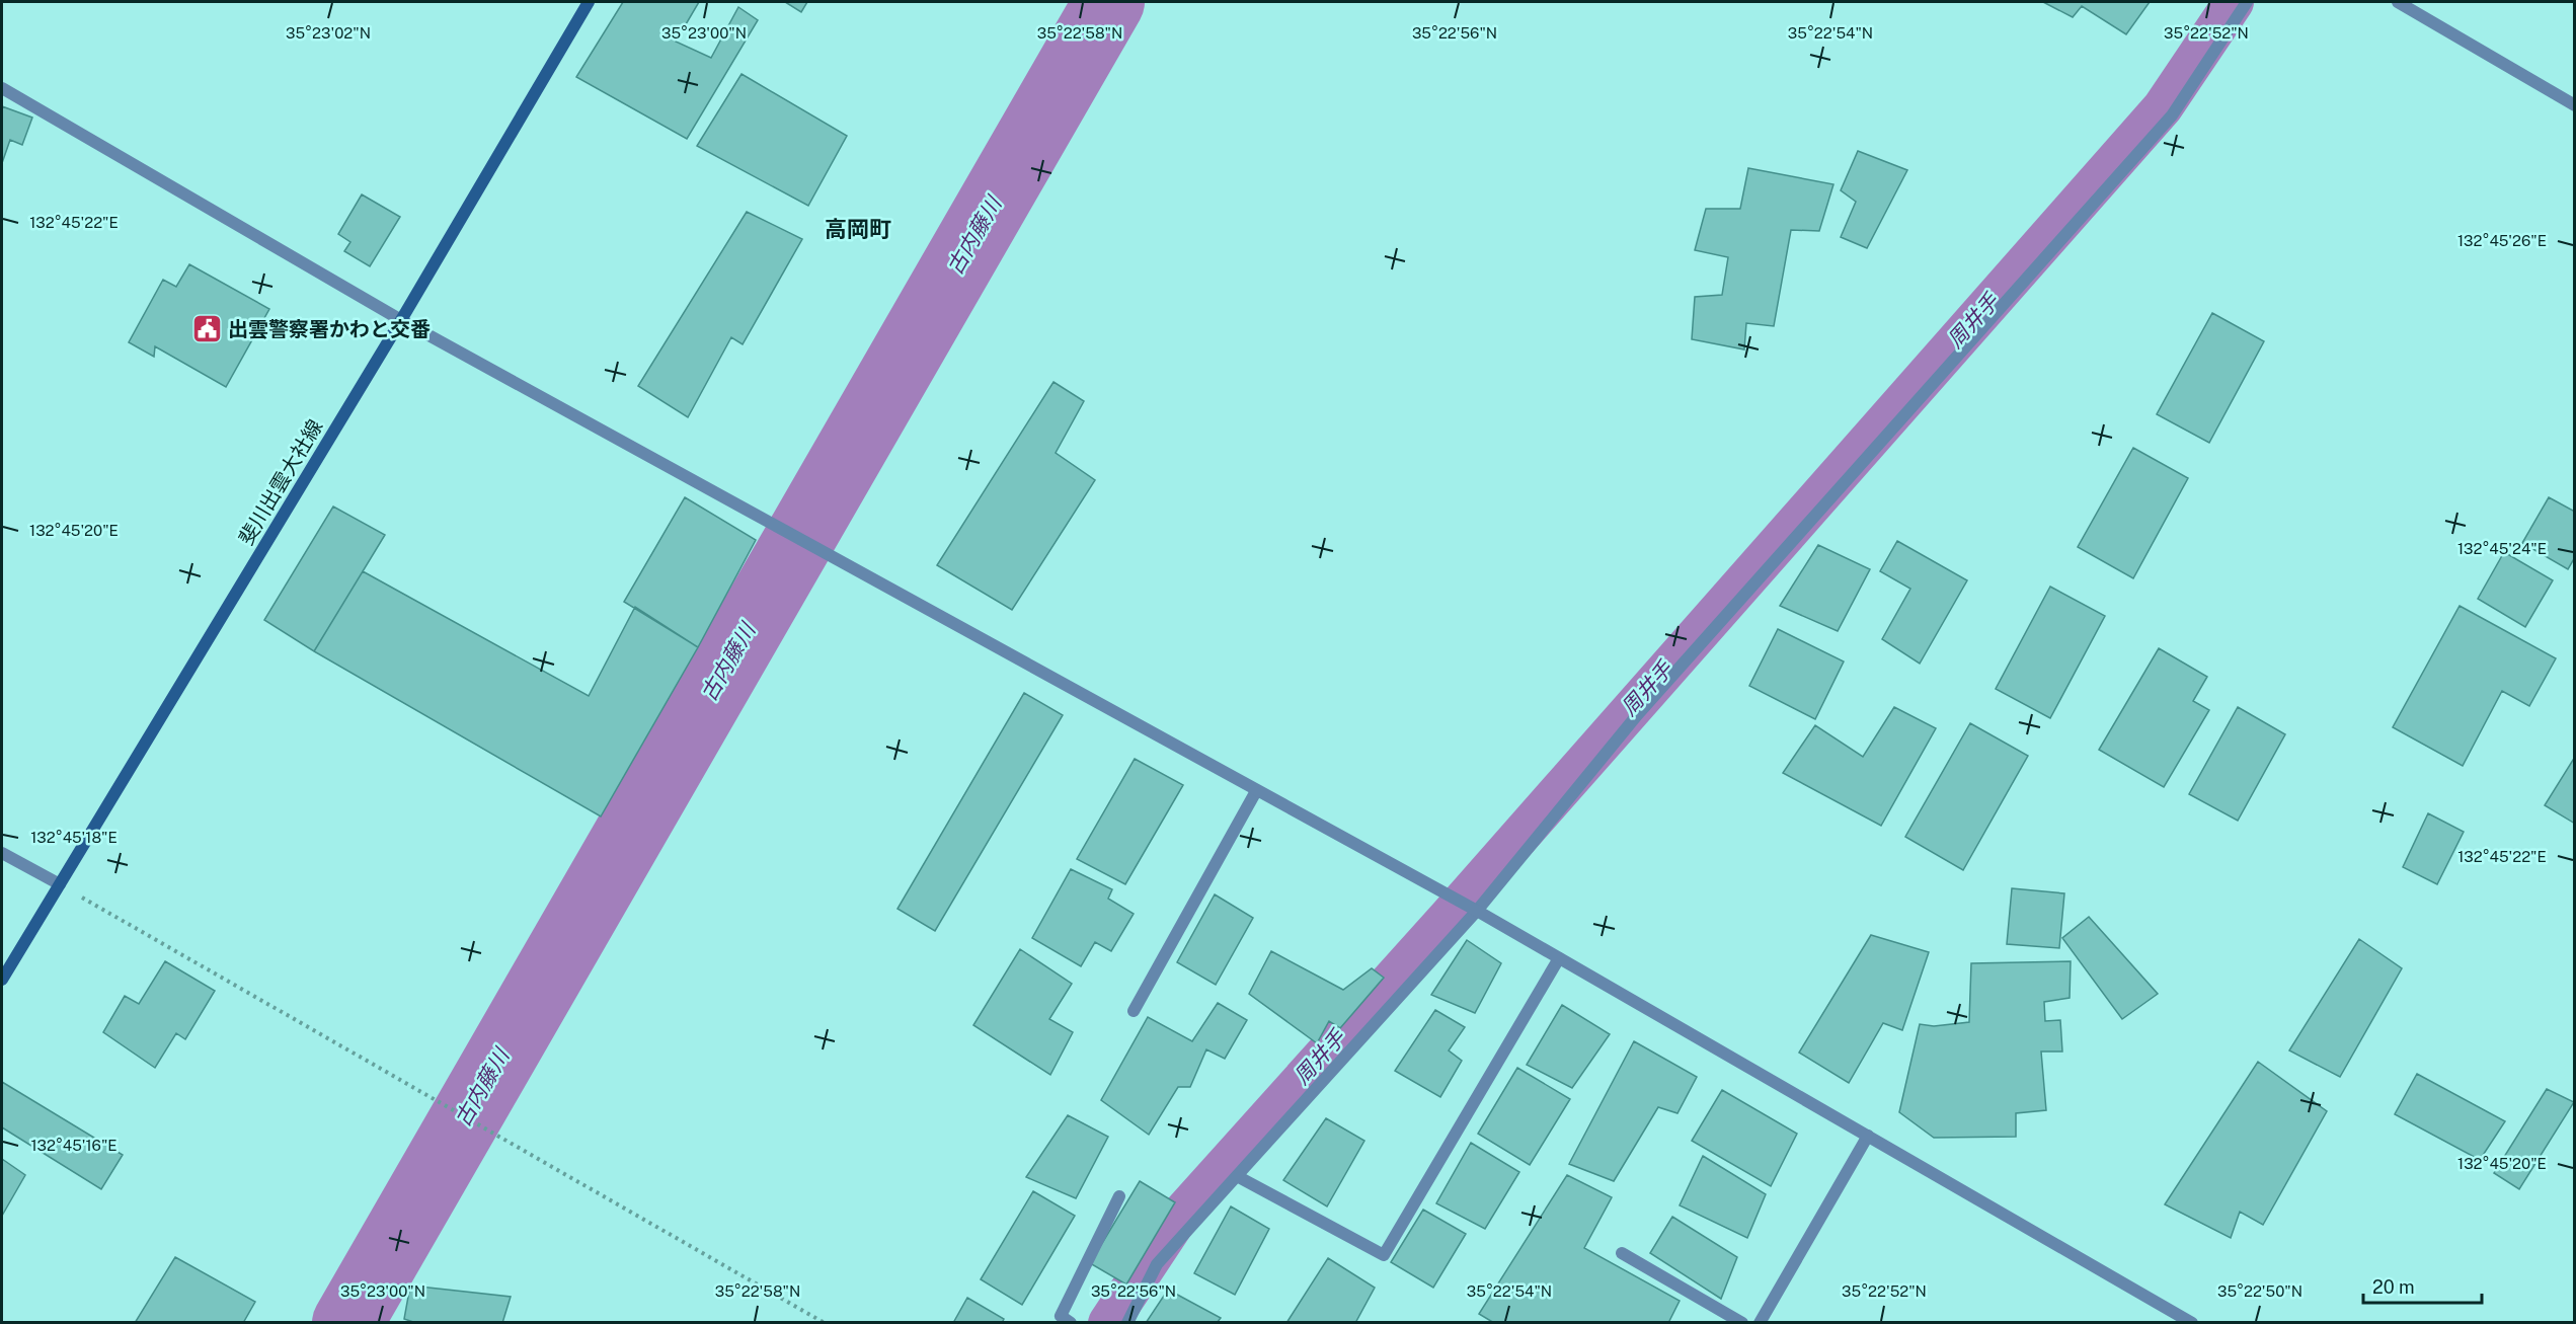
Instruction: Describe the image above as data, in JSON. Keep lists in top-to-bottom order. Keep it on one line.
{"streets":{"main road":["斐川出雲大社線"]},"districts":["高岡町"],"water":["古内藤川","周井手"],"places":{"public building":["出雲警察署かわと交番"]},"scale_bar":"20 m","coordinates":["35°23'02\"N","35°23'00\"N","35°22'58\"N","35°22'56\"N","35°22'54\"N","35°22'52\"N","132°45'22\"E","132°45'26\"E","132°45'20\"E","132°45'24\"E","132°45'18\"E","132°45'16\"E","35°22'50\"N"]}
